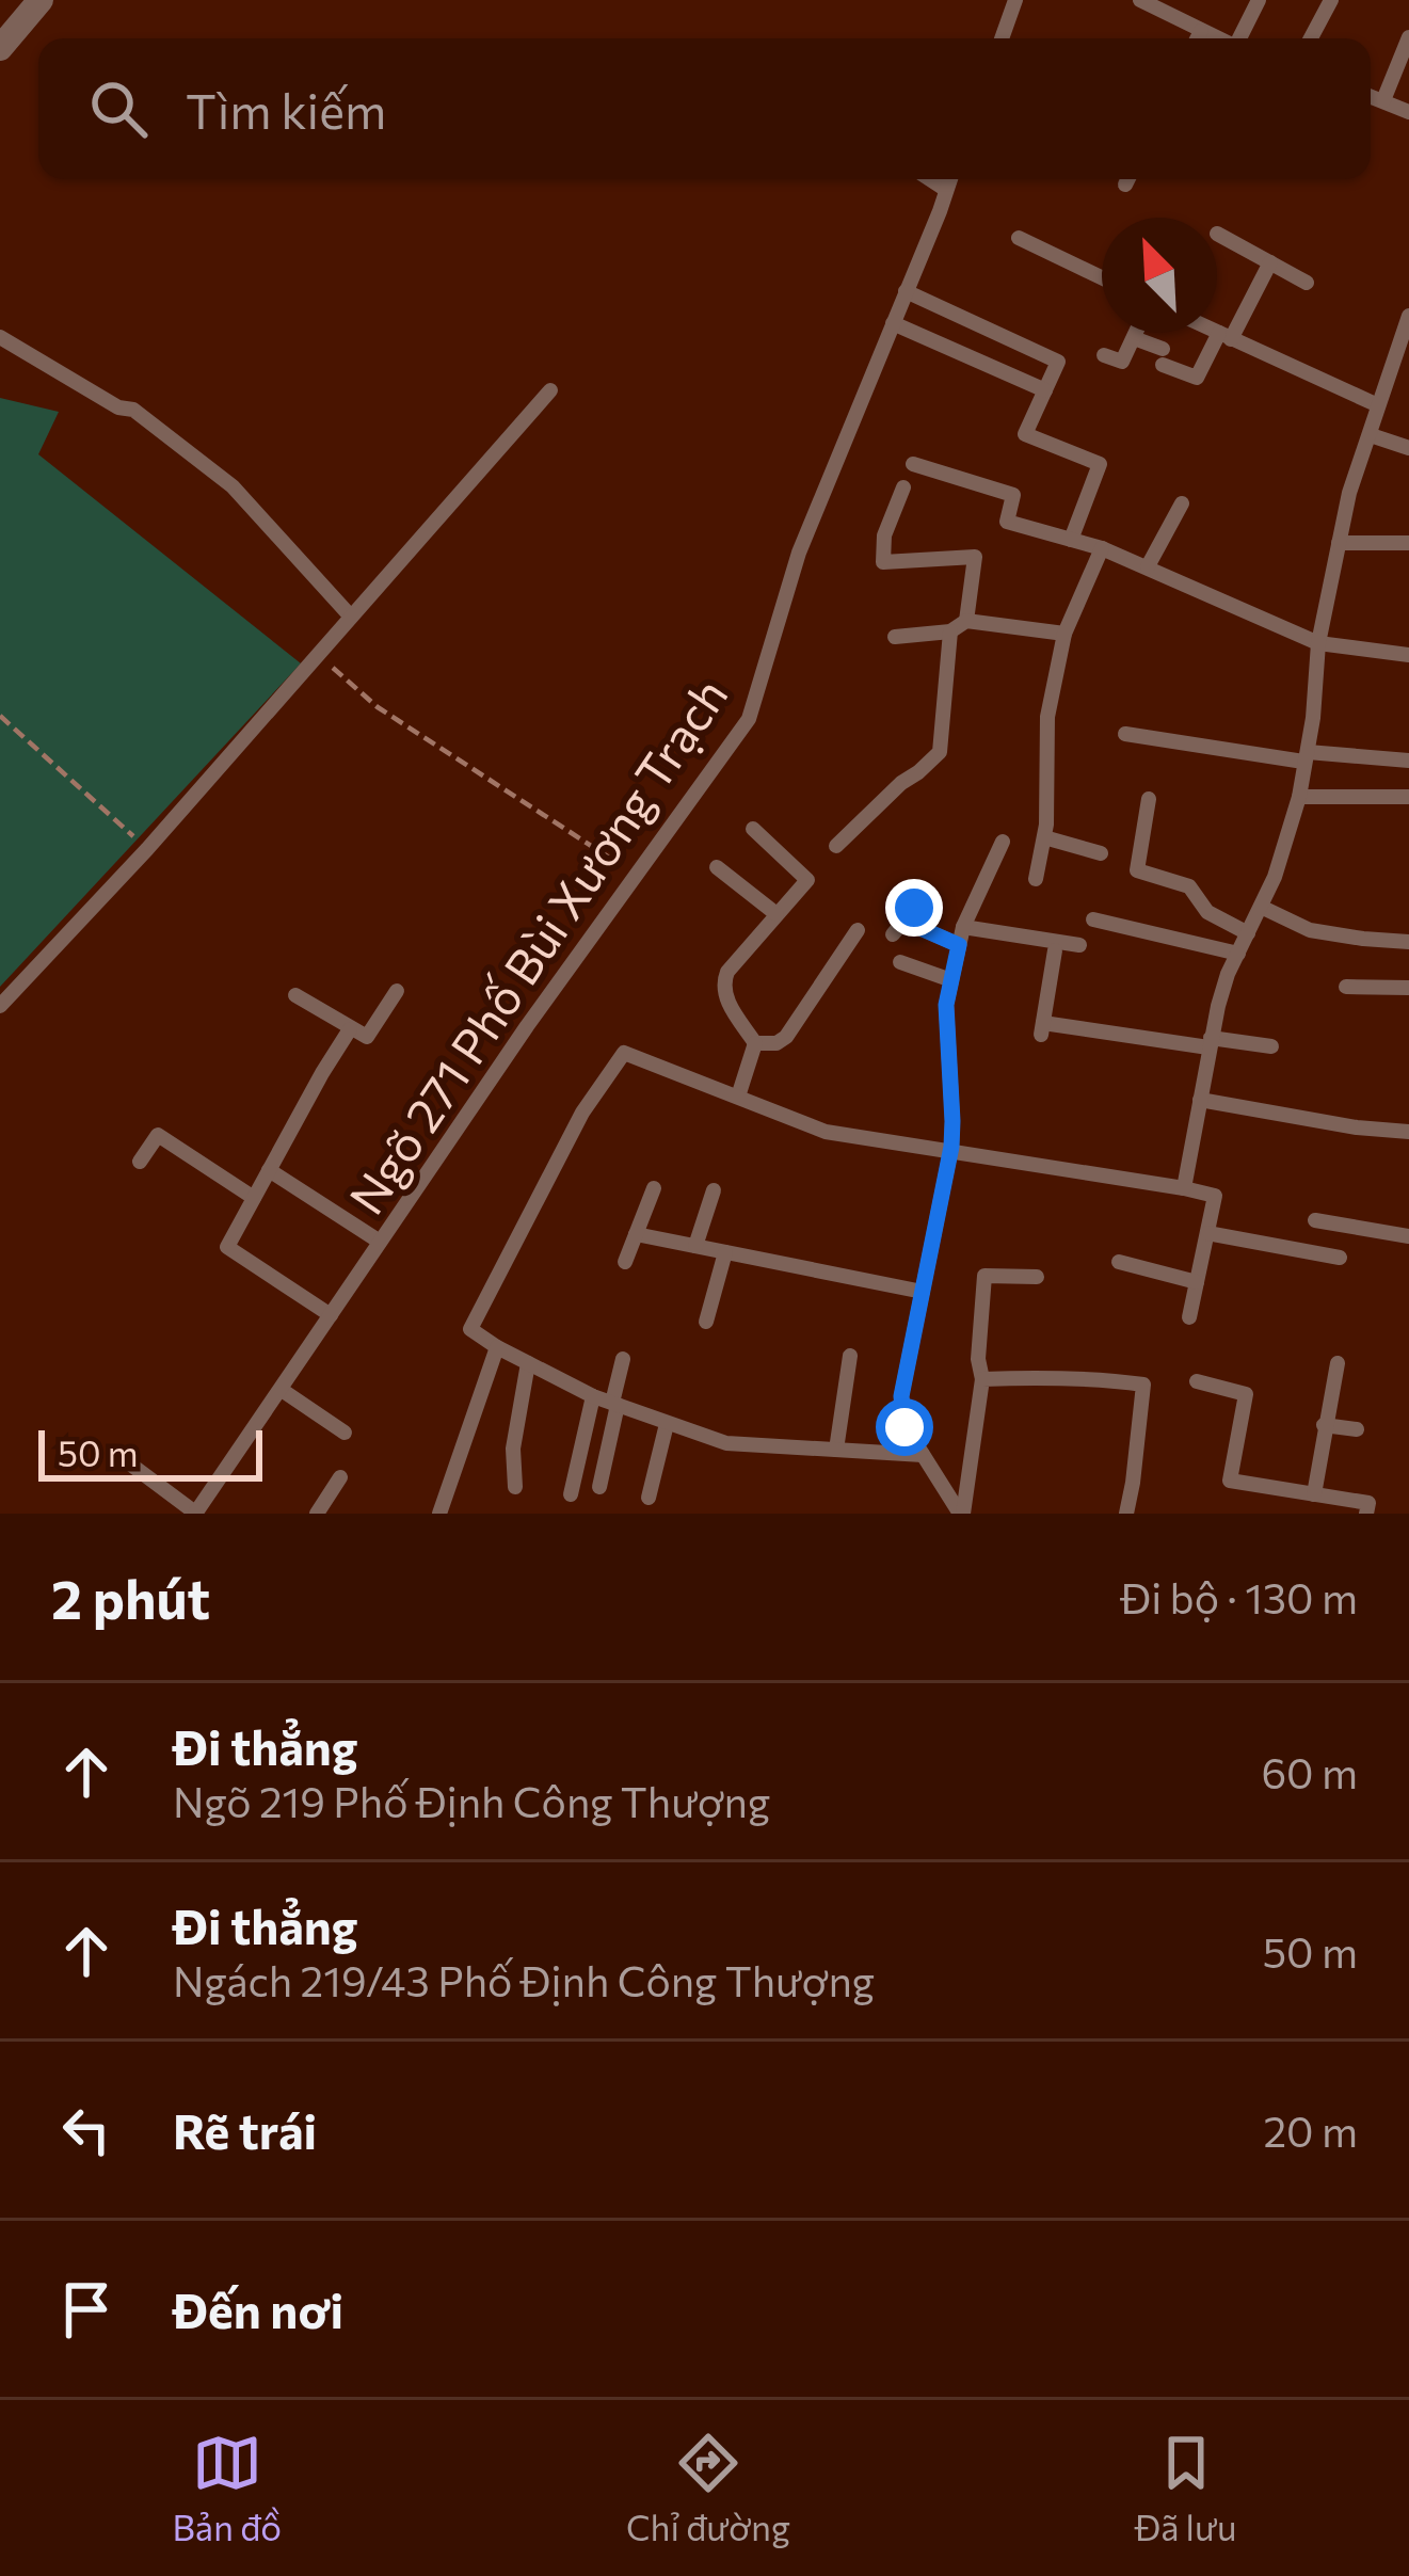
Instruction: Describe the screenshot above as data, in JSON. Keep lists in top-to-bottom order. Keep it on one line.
{"streets":{"lane":["Ngõ 271 Phố Bùi Xương Trạch"]},"scale_bar":"50 m","north":"top left","page":{"search":"Tìm kiếm","scale":"50 m","heading":["2 phút","Đi bộ · 130 m"],"list":[["Đi thẳng","Ngõ 219 Phố Định Công Thượng","60 m"],["Đi thẳng","Ngách 219/43 Phố Định Công Thượng","50 m"],["Rẽ trái","20 m"],"Đến nơi"],"nav":["Bản đồ","Chỉ đường","Đã lưu"]}}
